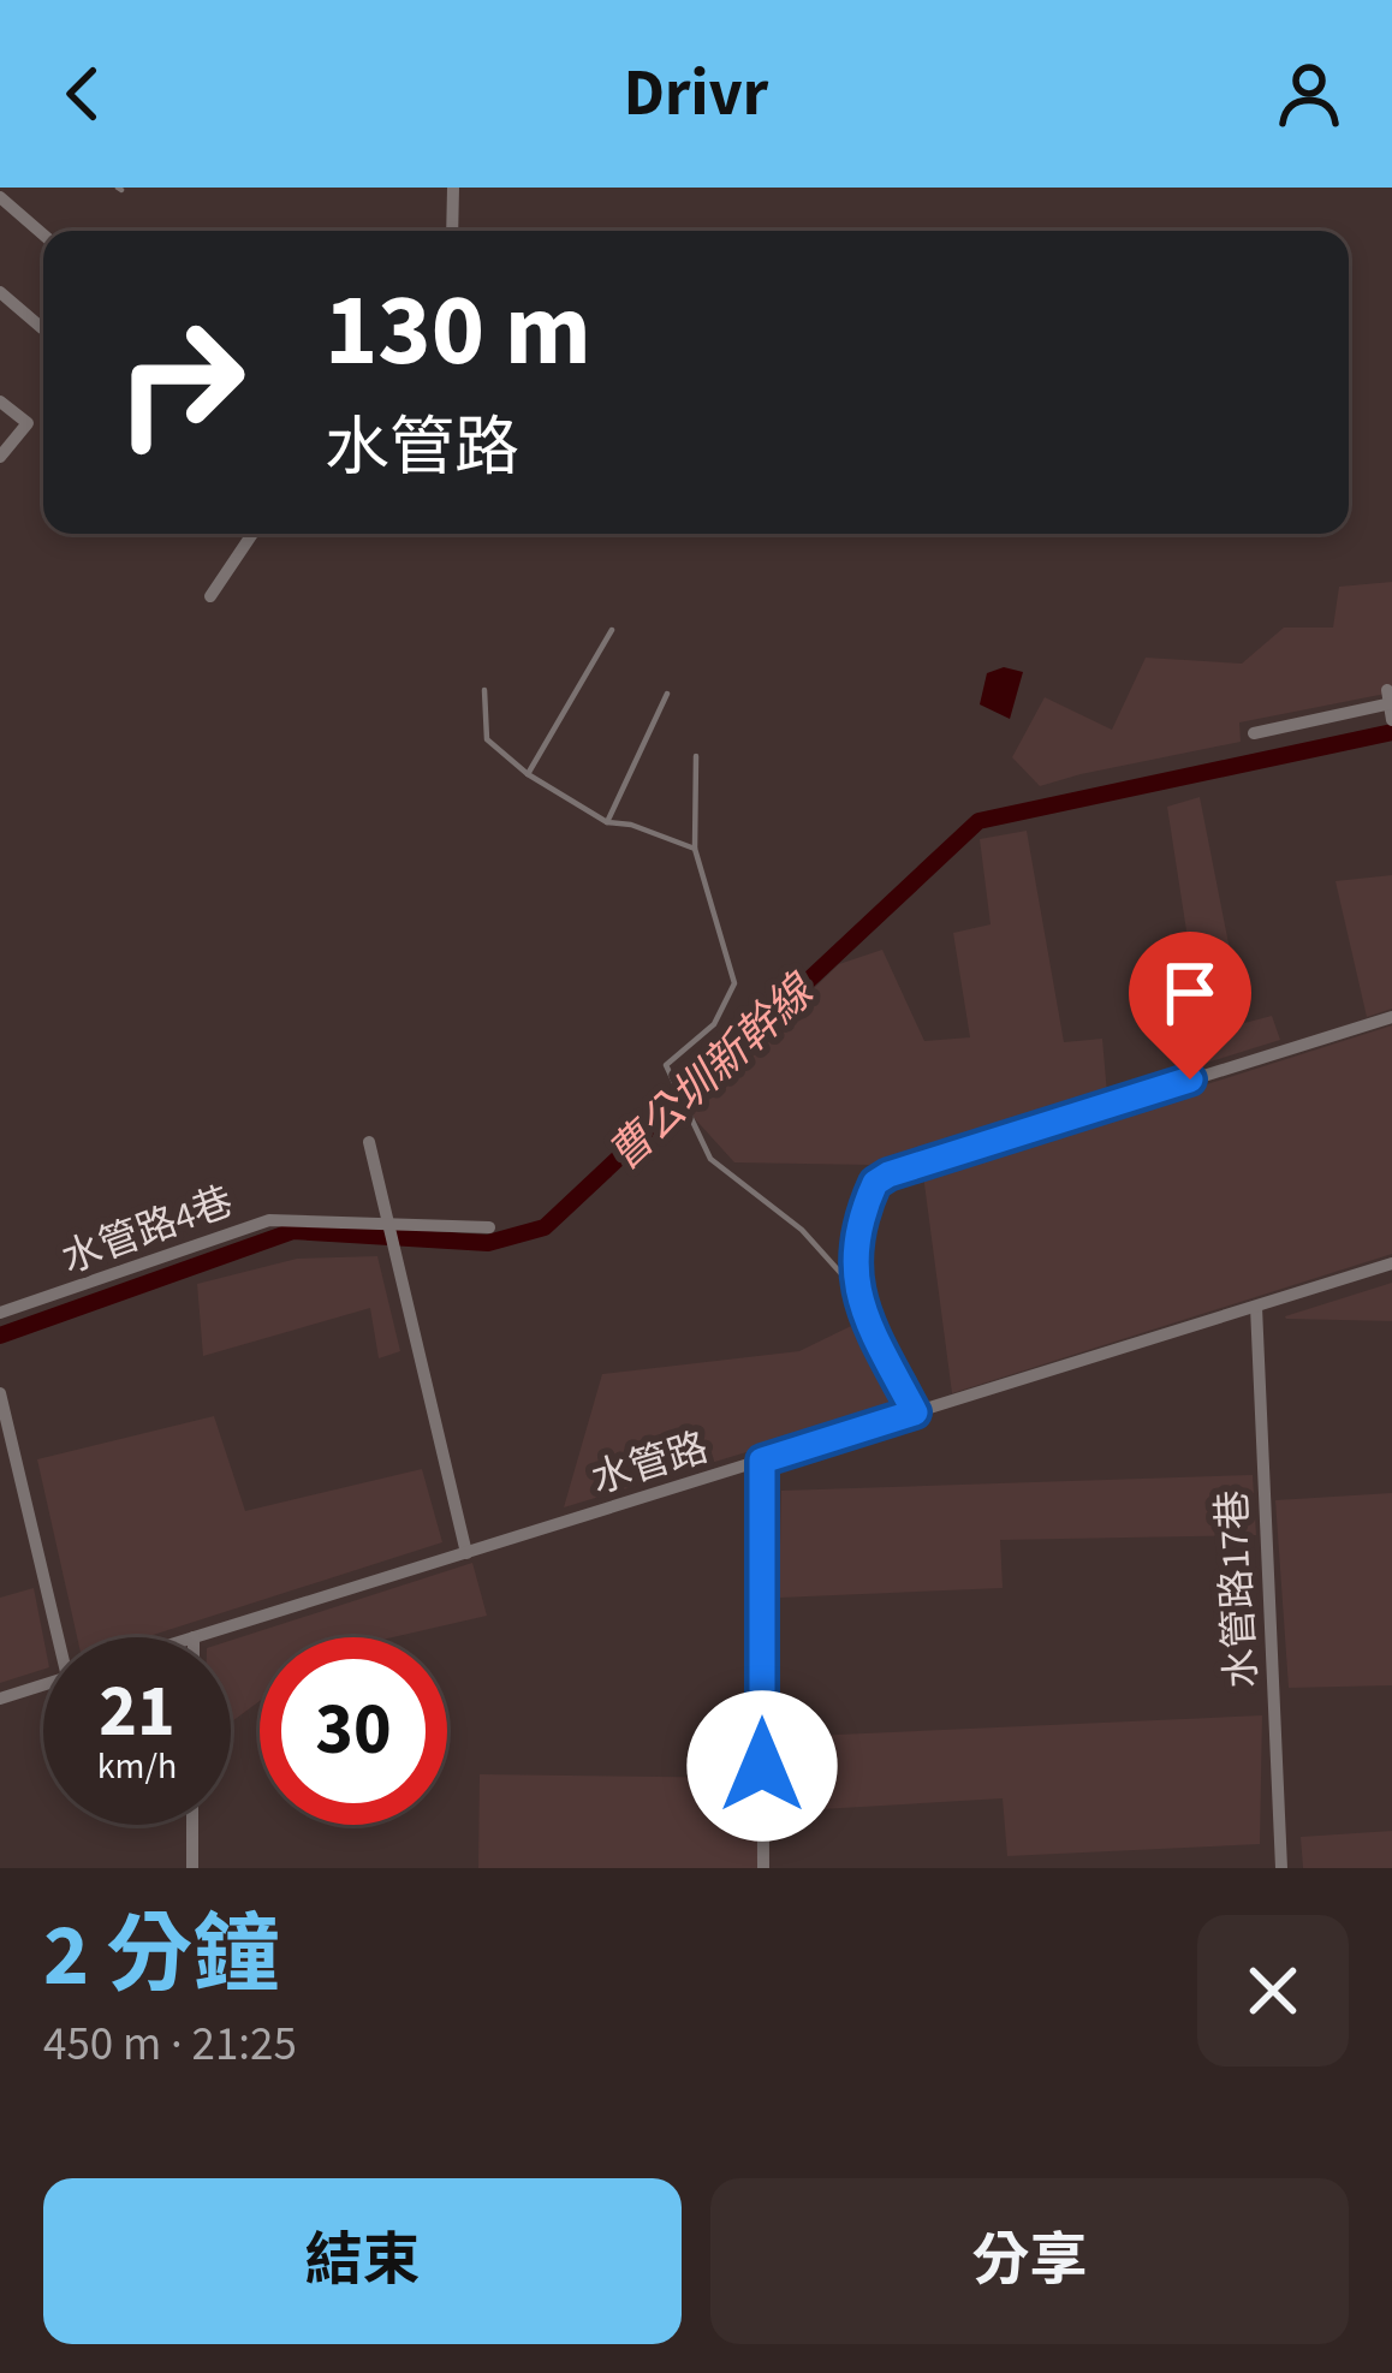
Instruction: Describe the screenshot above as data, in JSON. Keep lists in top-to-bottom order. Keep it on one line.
{"streets":{"street":["水管路4巷","水管路","水管路17巷"]},"crossings":[["水管路","水管路17巷"]],"water":["曹公圳新幹線"],"page":{"header":"Drivr","turn":["130 m","水管路"],"speed":"21 km/h","limit":"30","heading":["2 分鐘","450 m · 21:25"],"buttons":["結束","分享"]}}
